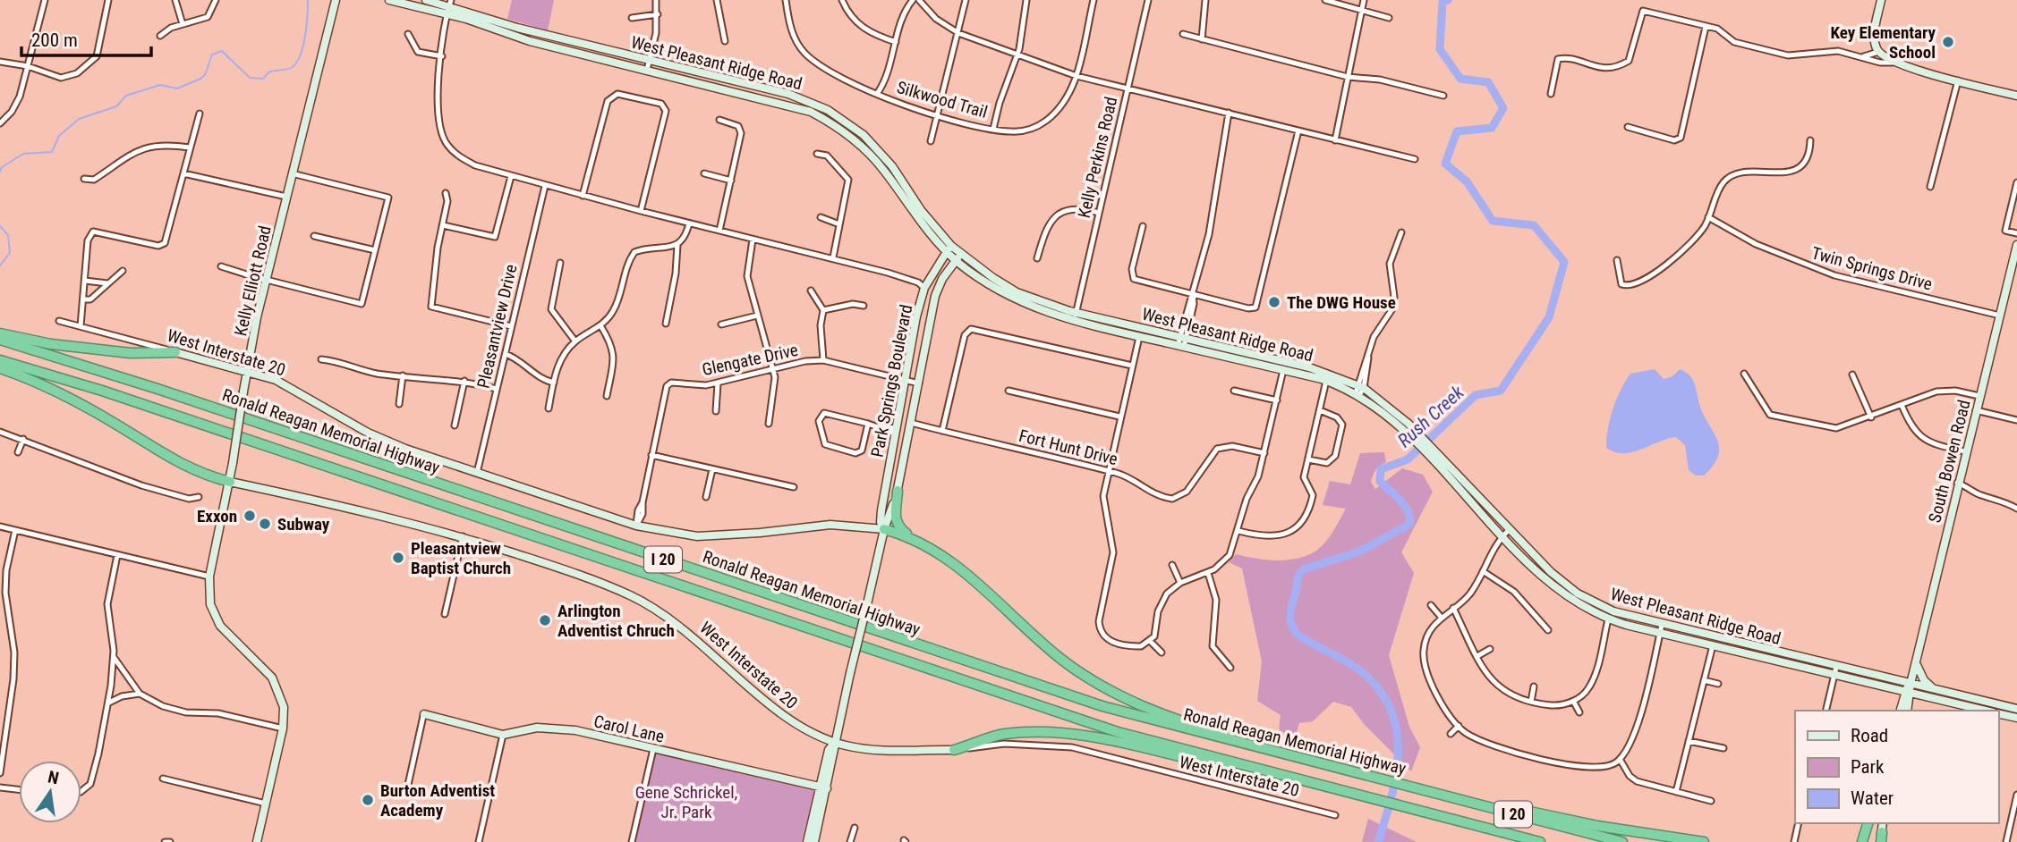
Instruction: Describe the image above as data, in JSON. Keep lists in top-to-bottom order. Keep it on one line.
{"streets":{"highway":["Ronald Reagan Memorial Highway","I 20"],"main road":["West Pleasant Ridge Road","Kelly Elliott Road","West Interstate 20","Park Springs Boulevard","South Bowen Road","Carol Lane"],"street":["Silkwood Trail","Kelly Perkins Road","Twin Springs Drive","Pleasantview Drive","Glengate Drive","Fort Hunt Drive"]},"crossings":[["West Pleasant Ridge Road","Kelly Perkins Road"],["West Pleasant Ridge Road","Park Springs Boulevard"],["West Pleasant Ridge Road","South Bowen Road"],["Twin Springs Drive","South Bowen Road"],["Kelly Elliott Road","West Interstate 20"],["Pleasantview Drive","West Interstate 20"],["West Interstate 20","Glengate Drive"],["West Interstate 20","Park Springs Boulevard"],["Glengate Drive","Park Springs Boulevard"],["Park Springs Boulevard","Fort Hunt Drive"],["Park Springs Boulevard","Carol Lane"]],"water":["Rush Creek"],"parks":["Gene Schrickel, Jr. Park"],"places":["Key Elementary School","The DWG House","Exxon","Subway","Pleasantview Baptist Church","Arlington Adventist Chruch","Burton Adventist Academy"],"legend":["Road","Park","Water"],"scale_bar":"200 m","north":"top"}
